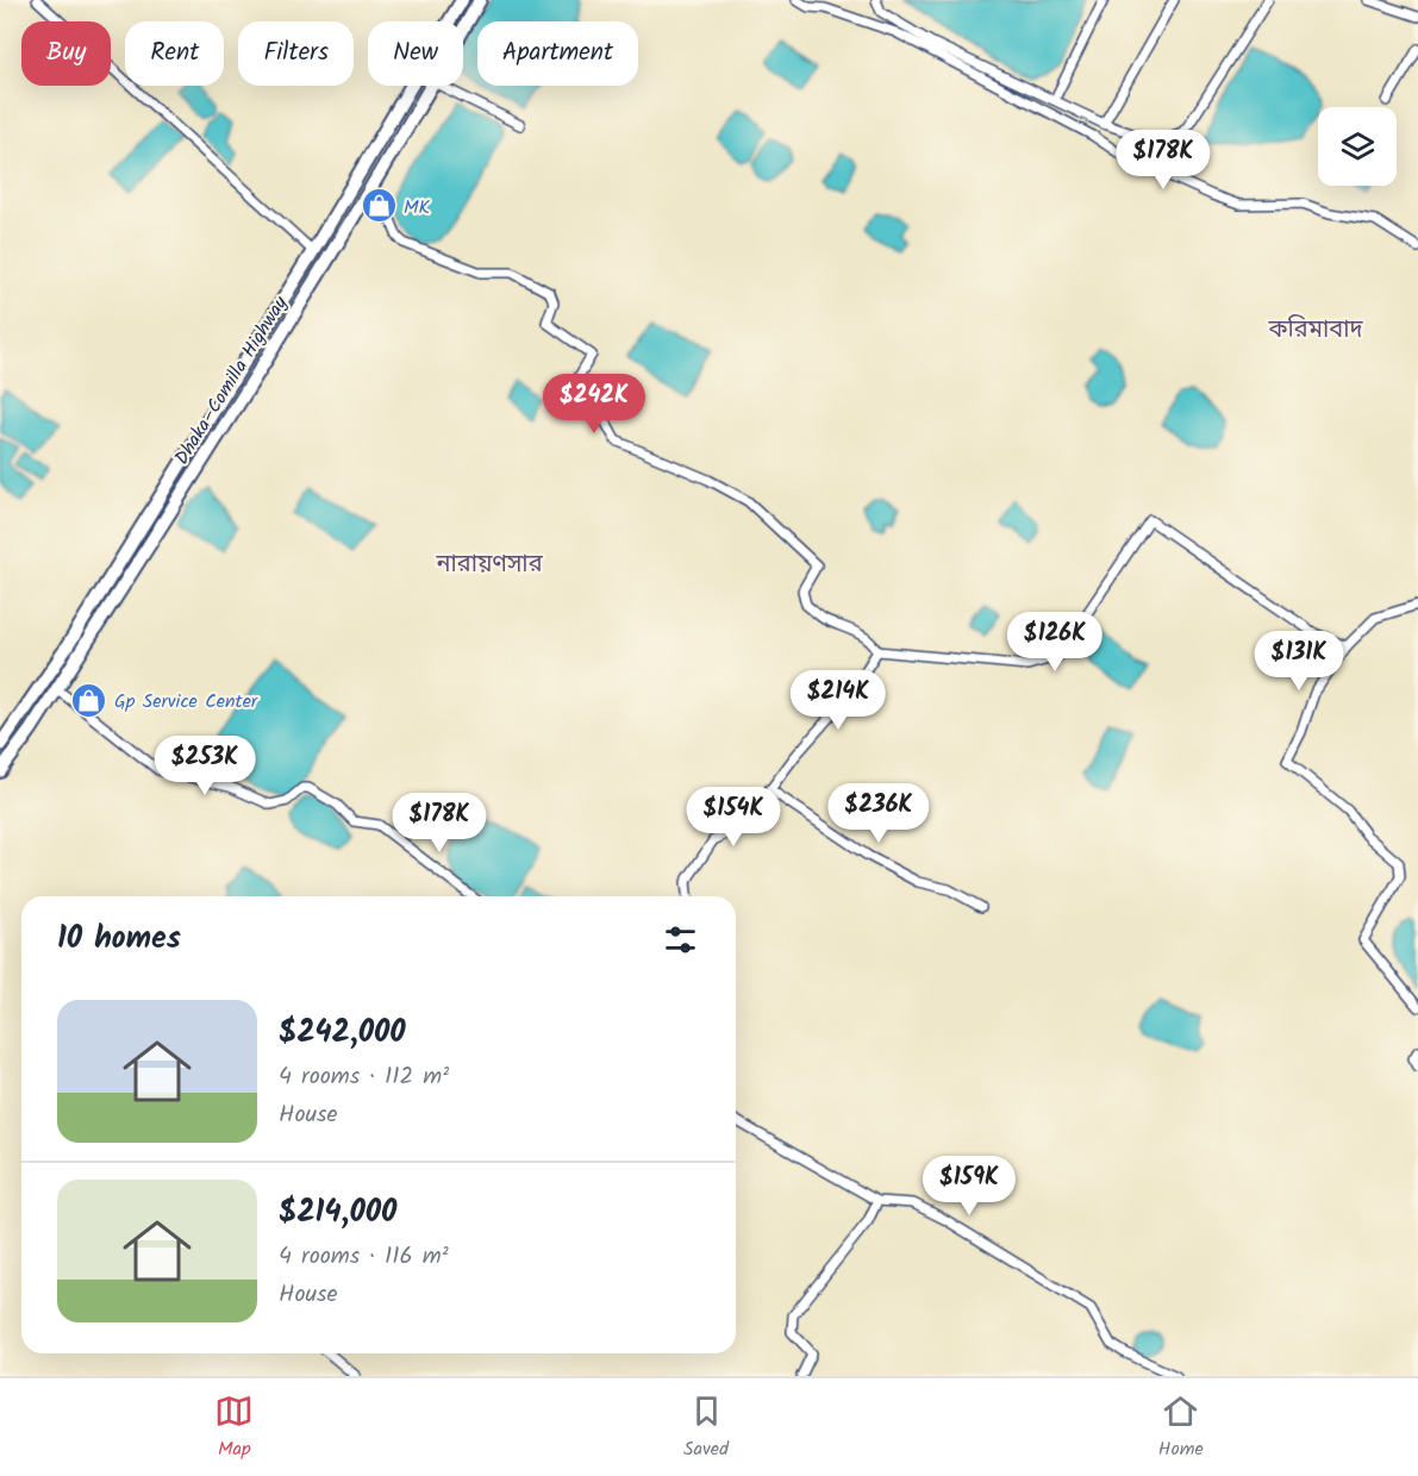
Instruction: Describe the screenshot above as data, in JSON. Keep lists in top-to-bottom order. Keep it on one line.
{"streets":{"highway":["Dhaka–Comilla Highway"]},"districts":["করিমাবাদ","নারায়ণসার"],"places":{"shop":["MK","Gp Service Center"]},"page":{"chip":["Buy","Rent","Filters","New","Apartment"],"price":["$178K","$242K","$126K","$131K","$214K","$253K","$236K","$154K","$178K","$159K"],"heading":"10 homes","list":[{"name":"$242,000","note":"4 rooms · 112 m² · House"},{"name":"$214,000","note":"4 rooms · 116 m² · House"}],"tabs":["Map","Saved","Home"]}}
